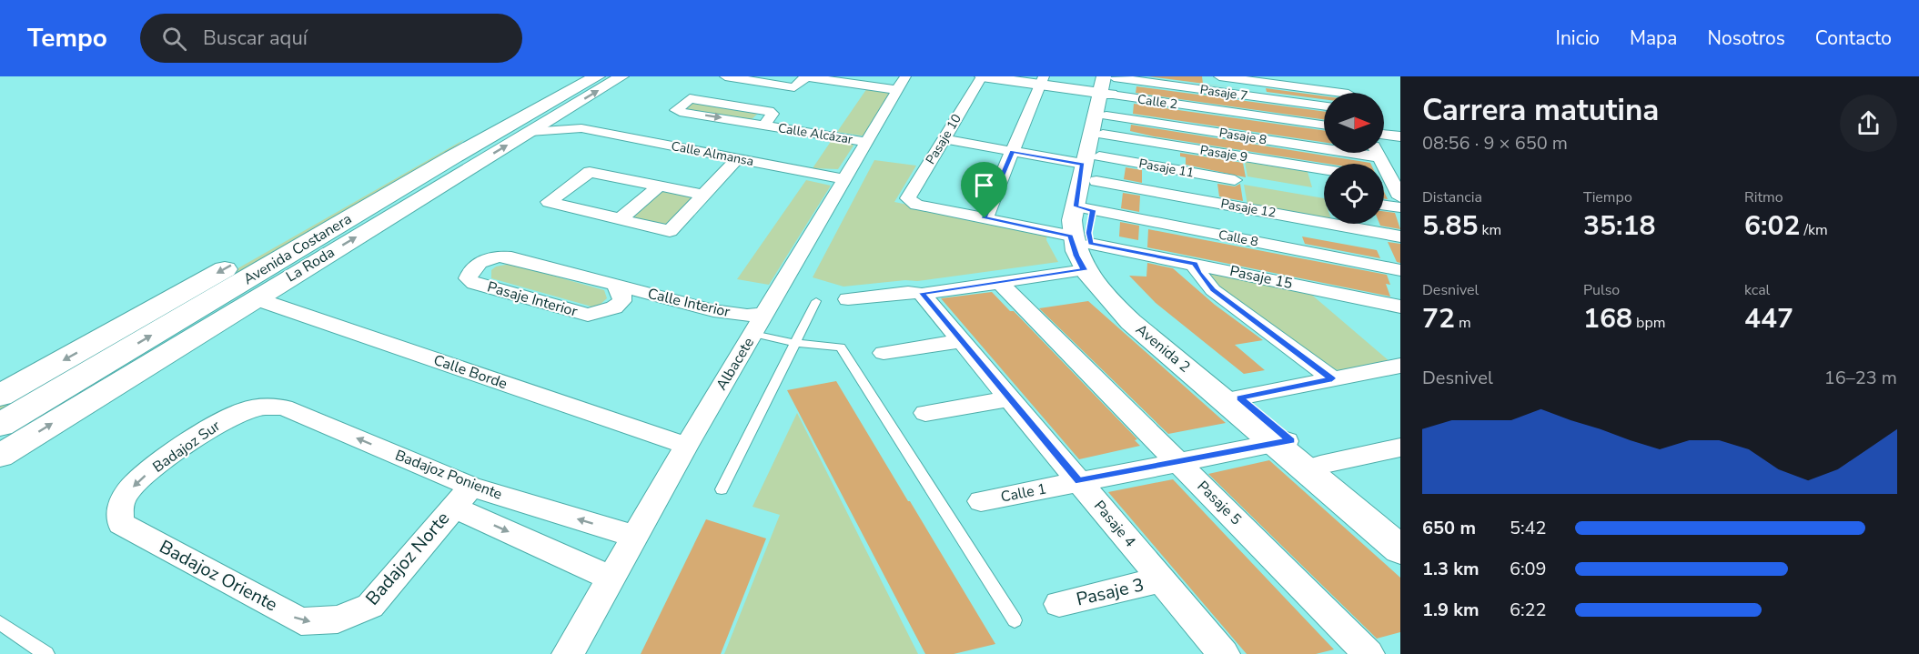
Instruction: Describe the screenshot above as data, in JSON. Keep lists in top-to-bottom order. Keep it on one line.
{"streets":{"main road":["Avenida Costanera"],"street":["Pasaje 7","Calle 2","Calle Alcázar","Pasaje 8","Pasaje 10","Calle Almansa","Pasaje 9","Pasaje 11","Pasaje 12","Calle 8","La Roda","Pasaje 15","Pasaje Interior","Calle Interior","Avenida 2","Albacete","Calle Borde","Badajoz Sur","Badajoz Poniente","Calle 1","Pasaje 5","Pasaje 4","Badajoz Norte","Badajoz Oriente","Pasaje 3"]},"crossings":[["Pasaje 7","Calle 2"],["Calle 2","Pasaje 10"],["Calle Alcázar","Albacete"],["Calle Almansa","La Roda"],["Calle Almansa","Albacete"],["Avenida Costanera","La Roda"],["La Roda","Calle Borde"],["Pasaje 15","Avenida 2"],["Pasaje Interior","Calle Interior"],["Calle Interior","Albacete"],["Avenida 2","Calle 1"],["Albacete","Calle Borde"],["Albacete","Badajoz Poniente"],["Badajoz Sur","Badajoz Poniente"],["Badajoz Sur","Badajoz Oriente"],["Badajoz Poniente","Badajoz Norte"],["Calle 1","Pasaje 5"],["Calle 1","Pasaje 4"],["Pasaje 4","Pasaje 3"],["Badajoz Norte","Badajoz Oriente"]],"one_way":["La Roda","Badajoz Sur","Badajoz Oriente"],"north":"right","page":{"header":"Tempo","search":"Buscar aquí","nav":["Inicio","Mapa","Nosotros","Contacto"],"heading":["Carrera matutina","08:56 · 9 × 650 m"],"stats":[["Distancia","5.85 km"],["Tiempo","35:18"],["Ritmo","6:02 /km"],["Desnivel","72 m"],["Pulso","168 bpm"],["kcal","447"]],"chart":["Desnivel","16–23 m"],"list":[{"name":"650 m","note":"5:42"},{"name":"1.3 km","note":"6:09"},{"name":"1.9 km","note":"6:22"}]}}
